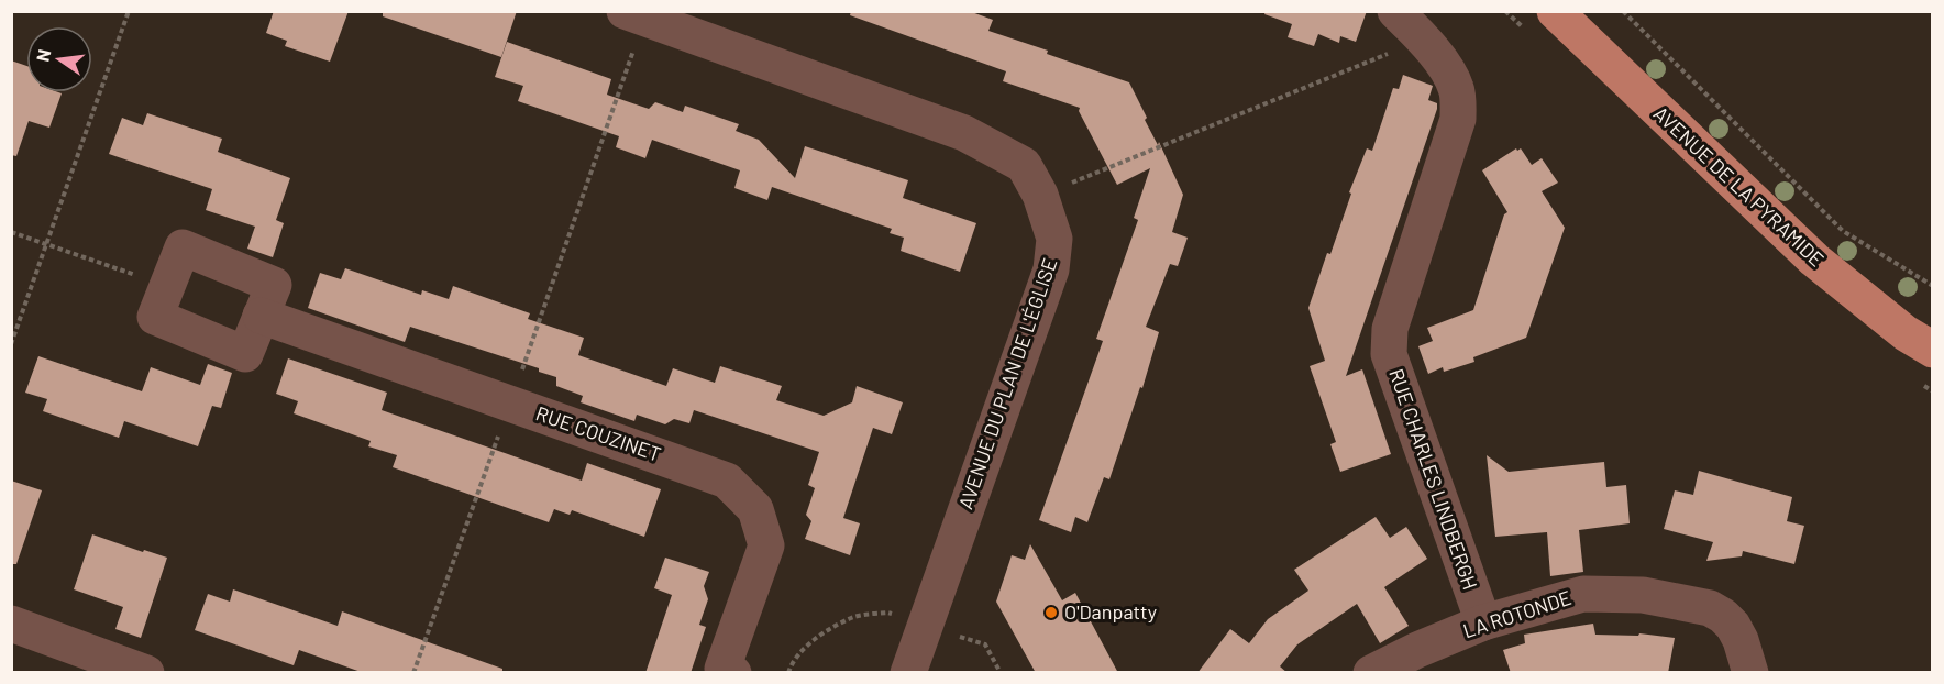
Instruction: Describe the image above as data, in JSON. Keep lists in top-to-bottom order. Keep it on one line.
{"streets":{"main road":["AVENUE DE LA PYRAMIDE"],"street":["AVENUE DU PLAN DE L'ÉGLISE","RUE COUZINET","RUE CHARLES LINDBERGH","LA ROTONDE"]},"crossings":[["RUE CHARLES LINDBERGH","LA ROTONDE"]],"places":["O'Danpatty"],"north":"left"}
